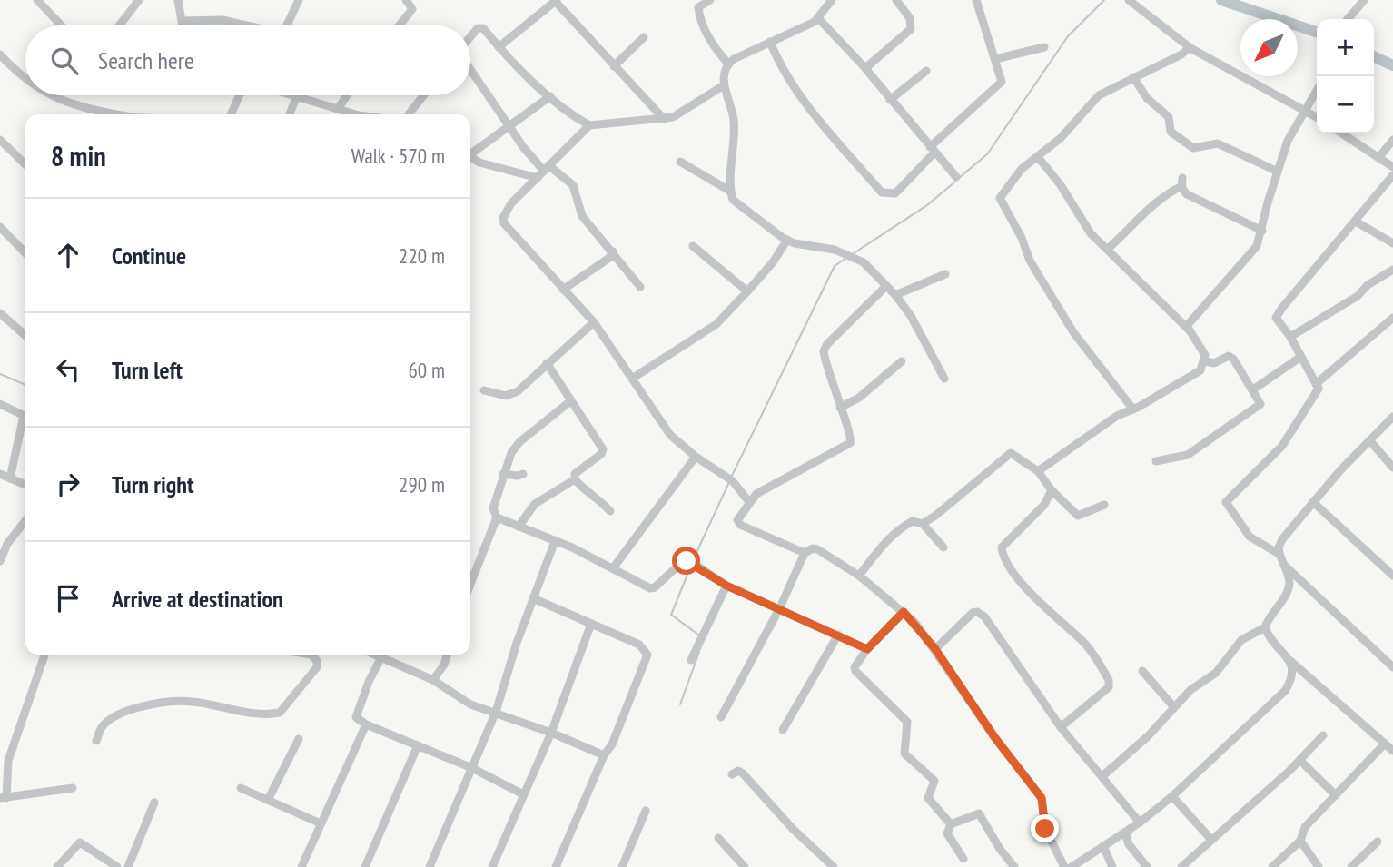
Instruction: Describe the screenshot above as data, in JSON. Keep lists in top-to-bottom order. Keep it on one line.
{"north":"bottom left","page":{"map_buttons":["+","−"],"search":"Search here","heading":["8 min","Walk · 570 m"],"list":[["Continue","220 m"],["Turn left","60 m"],["Turn right","290 m"],"Arrive at destination"]}}
